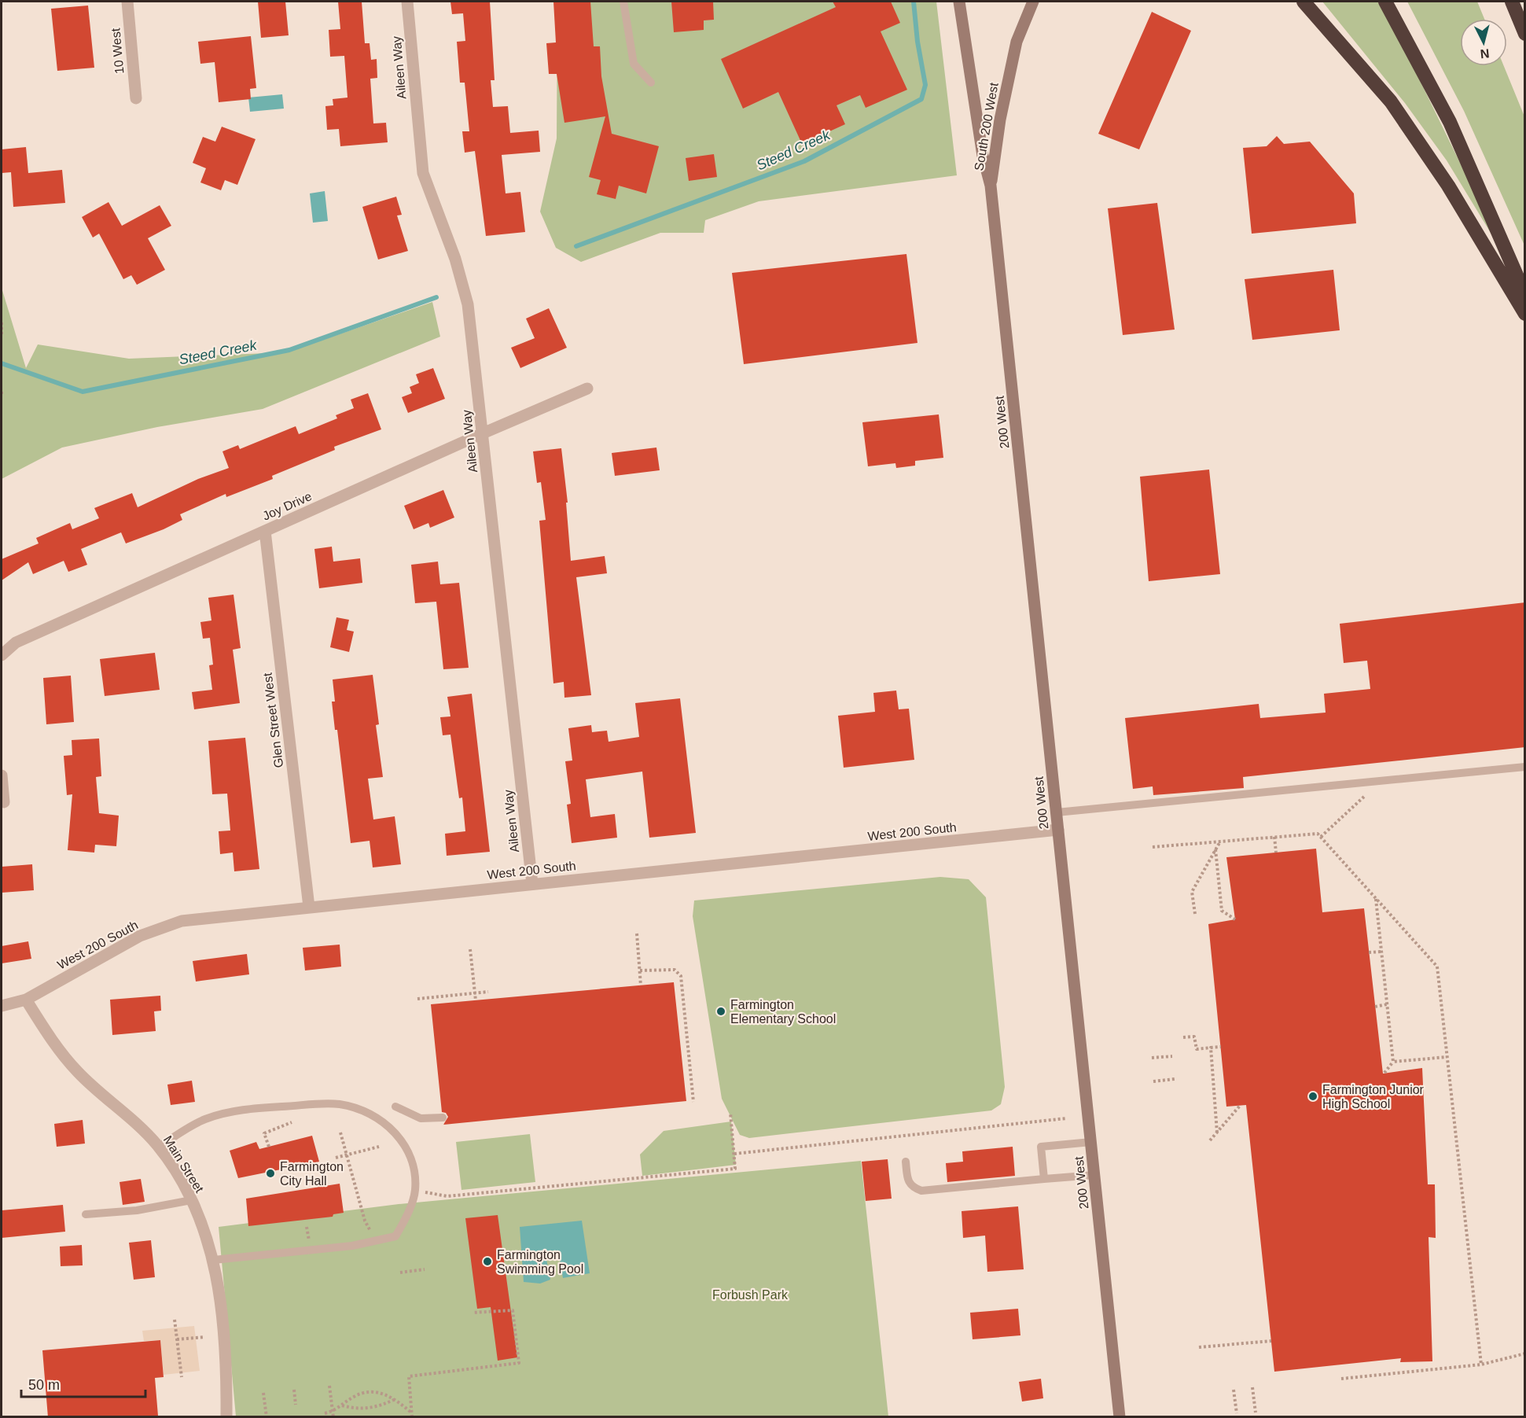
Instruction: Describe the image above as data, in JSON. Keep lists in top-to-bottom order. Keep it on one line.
{"streets":{"main road":["South 200 West","200 West"],"street":["10 West","Aileen Way","Joy Drive","Glen Street West","West 200 South","Main Street"]},"crossings":[["Aileen Way","Joy Drive"],["Aileen Way","West 200 South"],["South 200 West","200 West"],["200 West","West 200 South"],["Joy Drive","Glen Street West"],["Glen Street West","West 200 South"],["West 200 South","Main Street"]],"water":["Steed Creek"],"parks":["Forbush Park"],"places":["Farmington Elementary School","Farmington Junior High School","Farmington City Hall","Farmington Swimming Pool"],"scale_bar":"50 m","north":"bottom"}
